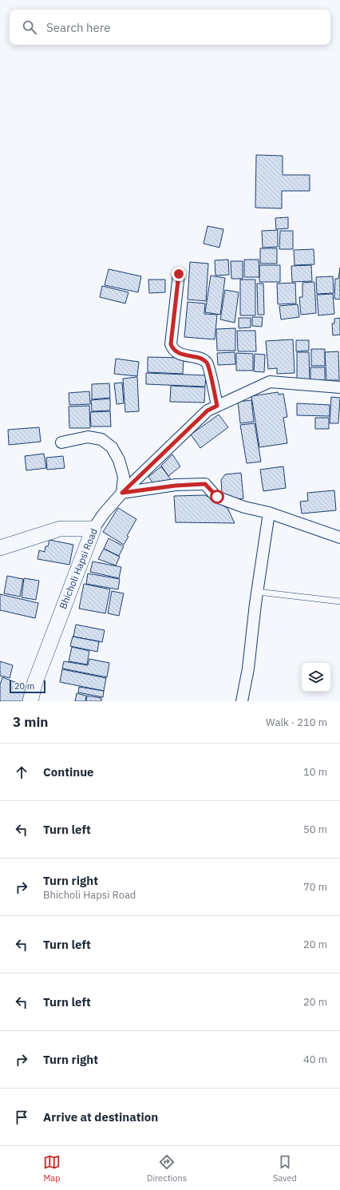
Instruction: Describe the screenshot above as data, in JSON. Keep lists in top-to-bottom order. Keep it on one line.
{"streets":{"street":["Bhicholi Hapsi Road"]},"scale_bar":"20 m","page":{"search":"Search here","scale":"20 m","heading":["3 min","Walk · 210 m"],"list":[["Continue","10 m"],["Turn left","50 m"],["Turn right","Bhicholi Hapsi Road","70 m"],["Turn left","20 m"],["Turn left","20 m"],["Turn right","40 m"],"Arrive at destination"],"nav":["Map","Directions","Saved"]}}
